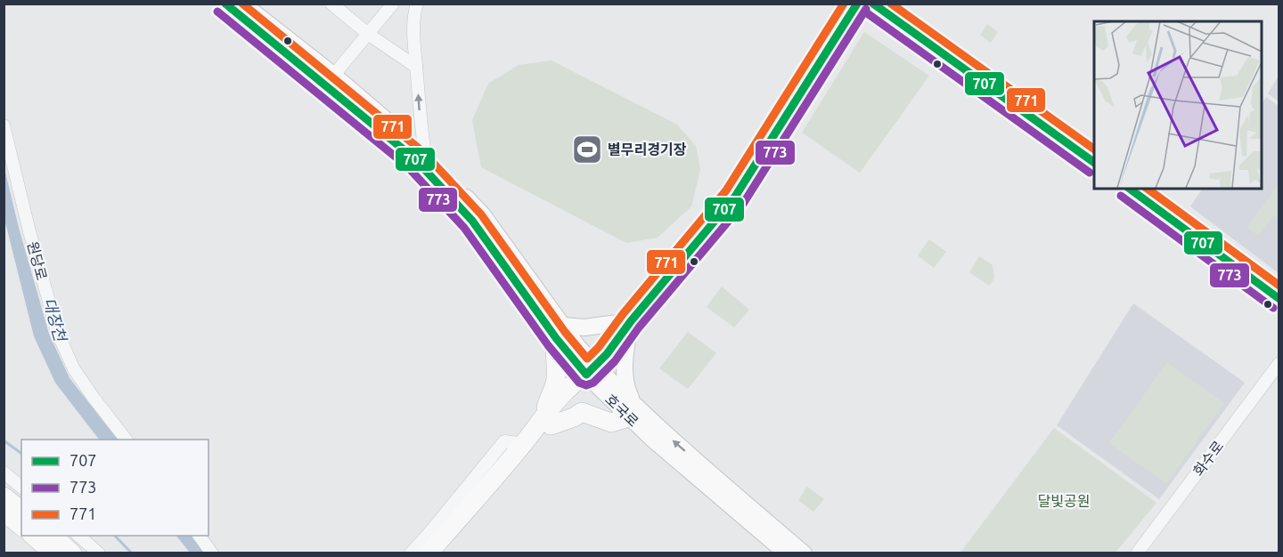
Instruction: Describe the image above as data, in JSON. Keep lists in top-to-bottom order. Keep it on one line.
{"streets":{"main road":["호국로"],"street":["원당로","화수로"]},"water":["대장천"],"parks":["달빛공원"],"places":{"sports":["별무리경기장"]},"lines":["transit line 707","transit line 771","transit line 773"],"legend":["707","773","771"]}
